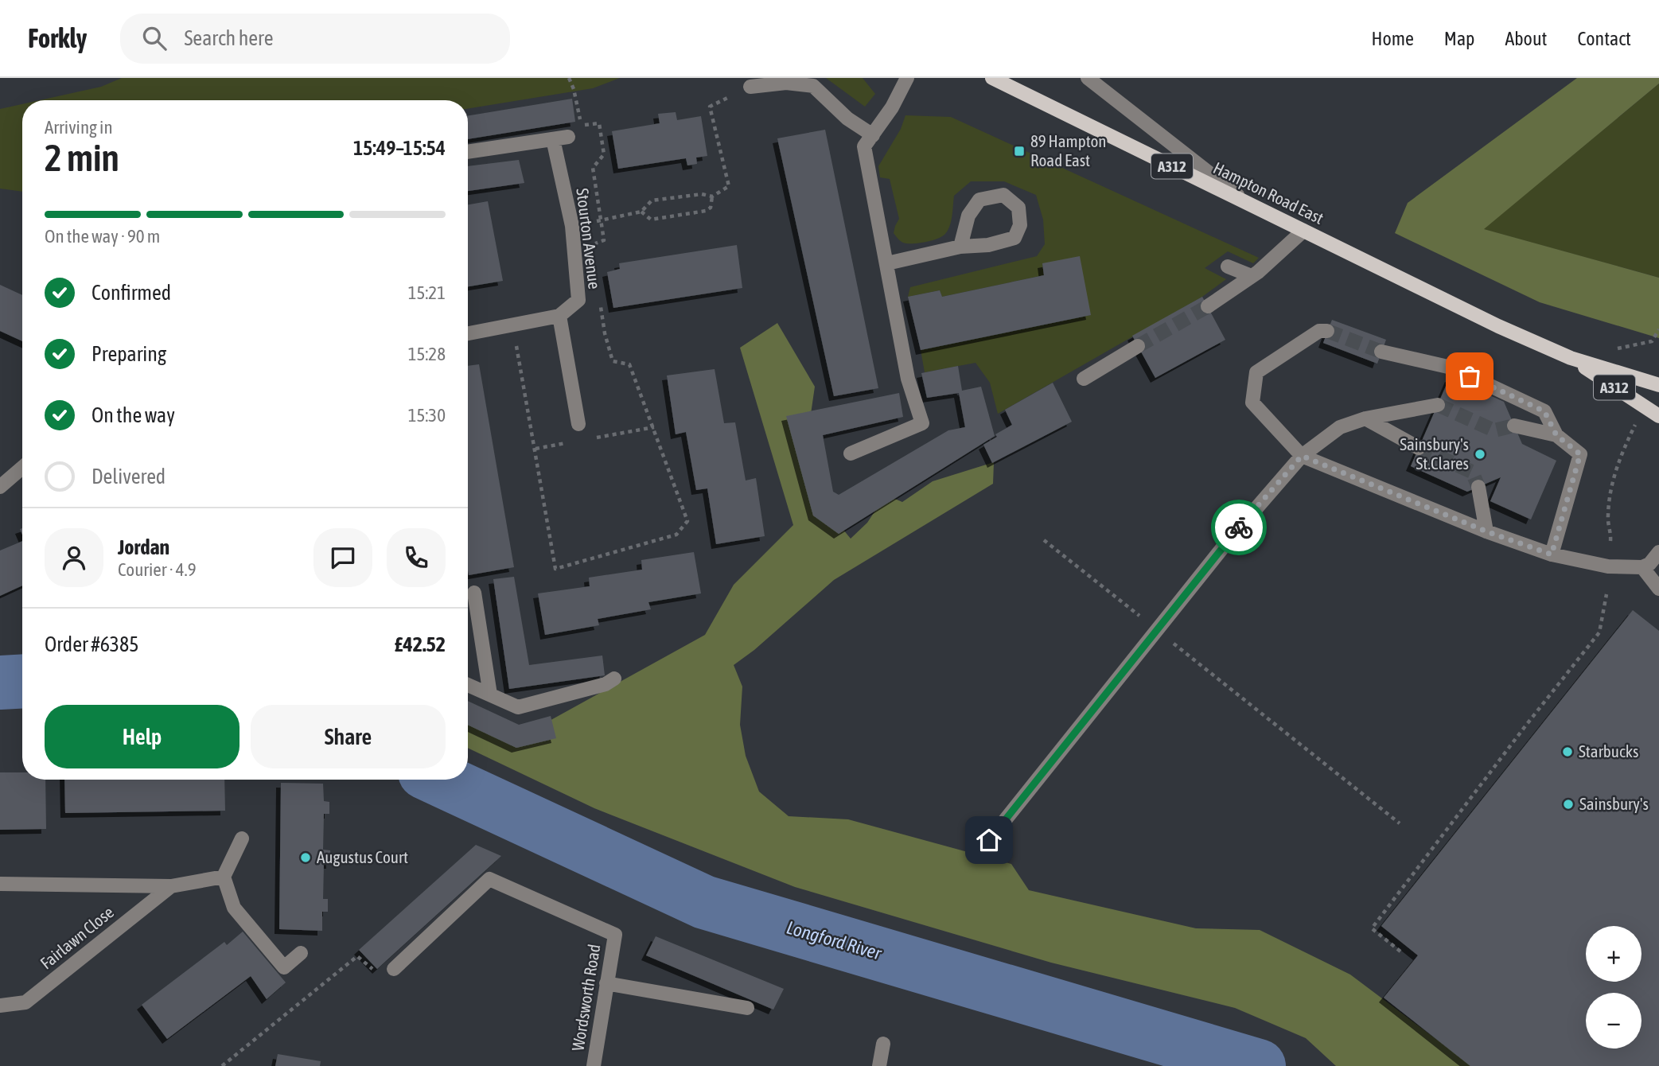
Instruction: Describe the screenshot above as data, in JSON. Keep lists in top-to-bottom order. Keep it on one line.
{"streets":{"main road":["A312","Hampton Road East"],"street":["Stourton Avenue","Fairlawn Close","Wordsworth Road"]},"crossings":[["A312","Hampton Road East"]],"water":["Longford River"],"places":{"transit":["89 Hampton Road East"],"other":["Sainsbury's St.Clares","Starbucks","Sainsbury's","Augustus Court"]},"page":{"header":"Forkly","search":"Search here","nav":["Home","Map","About","Contact"],"heading":["2 min","Arriving in","15:49–15:54"],"panel":["Jordan","Courier · 4.9","Order #6385","£42.52"],"bar":"On the way · 90 m","list":[["Confirmed","15:21"],["Preparing","15:28"],["On the way","15:30"],"Delivered"],"buttons":["Help","Share"],"map_buttons":["+","−"]}}
